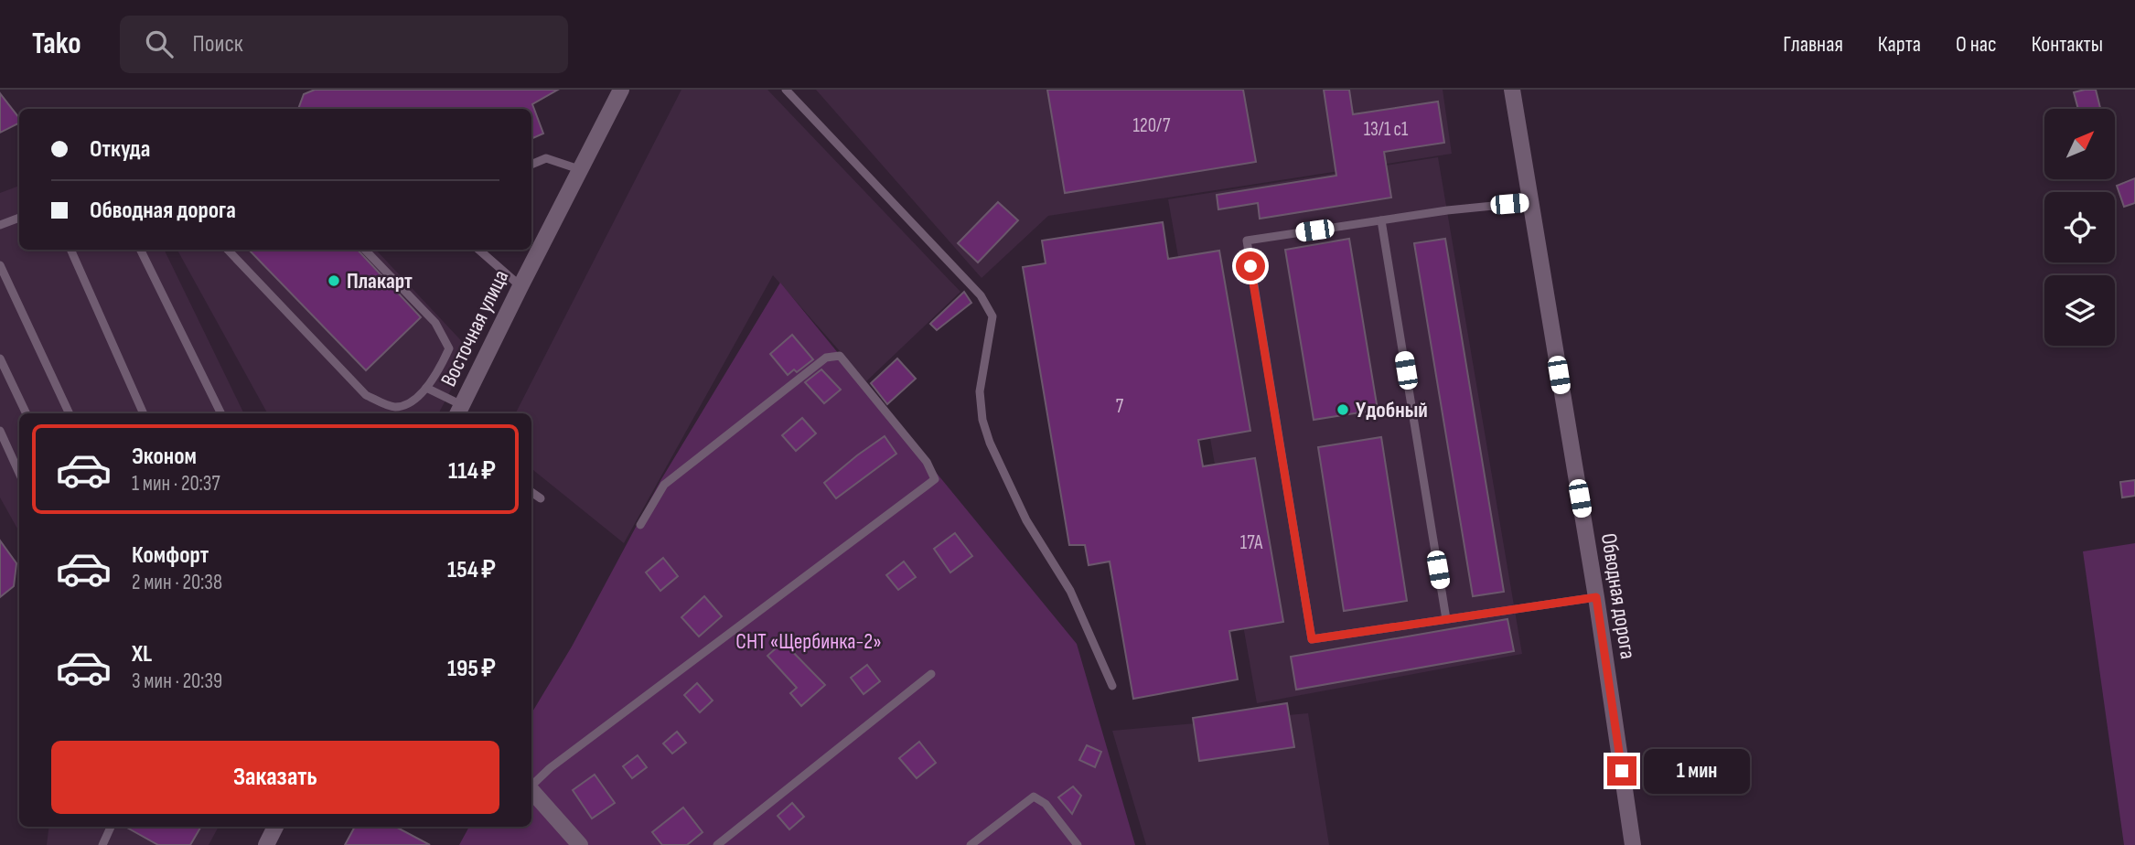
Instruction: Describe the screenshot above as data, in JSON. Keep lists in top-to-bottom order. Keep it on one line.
{"streets":{"main road":["Восточная улица","Обводная дорога"]},"parks":["СНТ «Щербинка-2»"],"places":["Плакарт","Удобный"],"house_numbers":["120/7","13/1 с1","7","17А"],"north":"top right","page":{"header":"Tako","search":"Поиск","nav":["Главная","Карта","О нас","Контакты"],"banner":["Откуда","Обводная дорога"],"list":[{"name":"Эконом","note":"1 мин · 20:37","value":"114 ₽"},{"name":"Комфорт","note":"2 мин · 20:38","value":"154 ₽"},{"name":"XL","note":"3 мин · 20:39","value":"195 ₽"}],"buttons":"Заказать","bubble":"1 мин"}}
